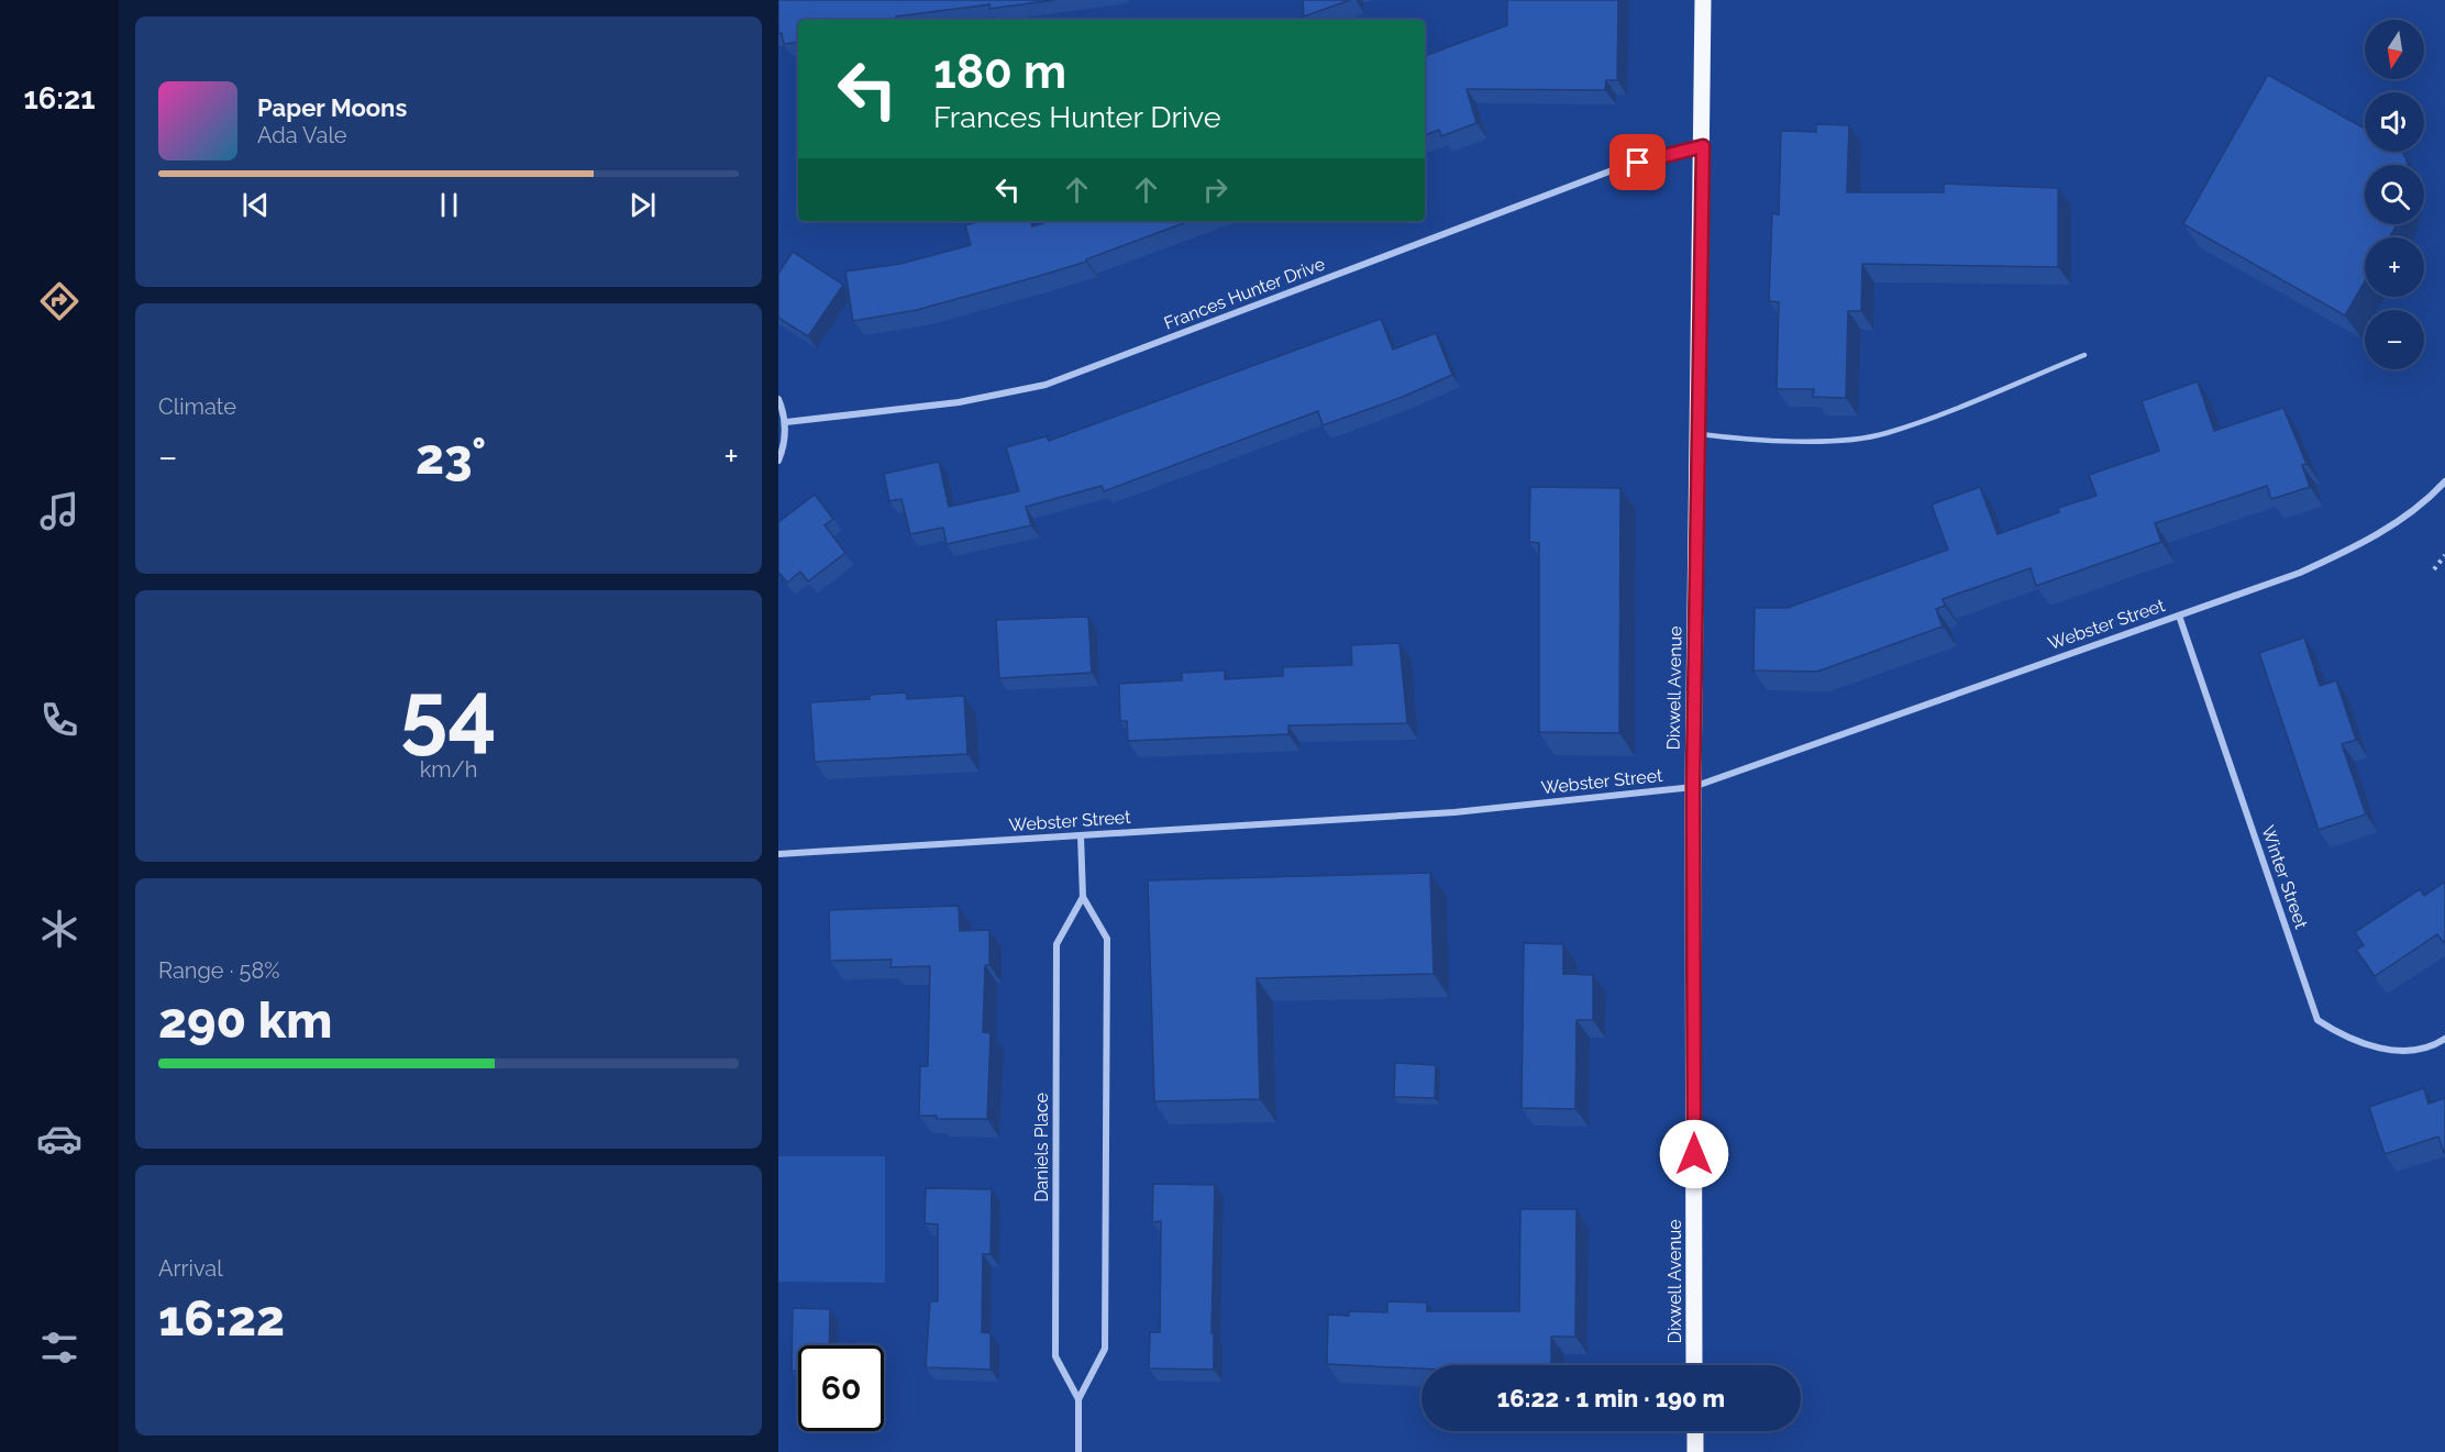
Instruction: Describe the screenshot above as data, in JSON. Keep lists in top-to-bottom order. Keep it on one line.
{"streets":{"main road":["Dixwell Avenue"],"street":["Frances Hunter Drive","Webster Street","Winter Street","Daniels Place"]},"crossings":[["Frances Hunter Drive","Dixwell Avenue"],["Webster Street","Dixwell Avenue"],["Webster Street","Winter Street"],["Webster Street","Daniels Place"]],"north":"bottom","page":{"tabs":"16:21","map_buttons":["+","−"],"turn":["180 m","Frances Hunter Drive"],"song":["Paper Moons","Ada Vale"],"tile":["Climate",["54","km/h"],["Range · 58%","290 km"],["Arrival","16:22"]],"heat":["−","23°","+"],"limit":"60","trip":"16:22 · 1 min · 190 m"}}
